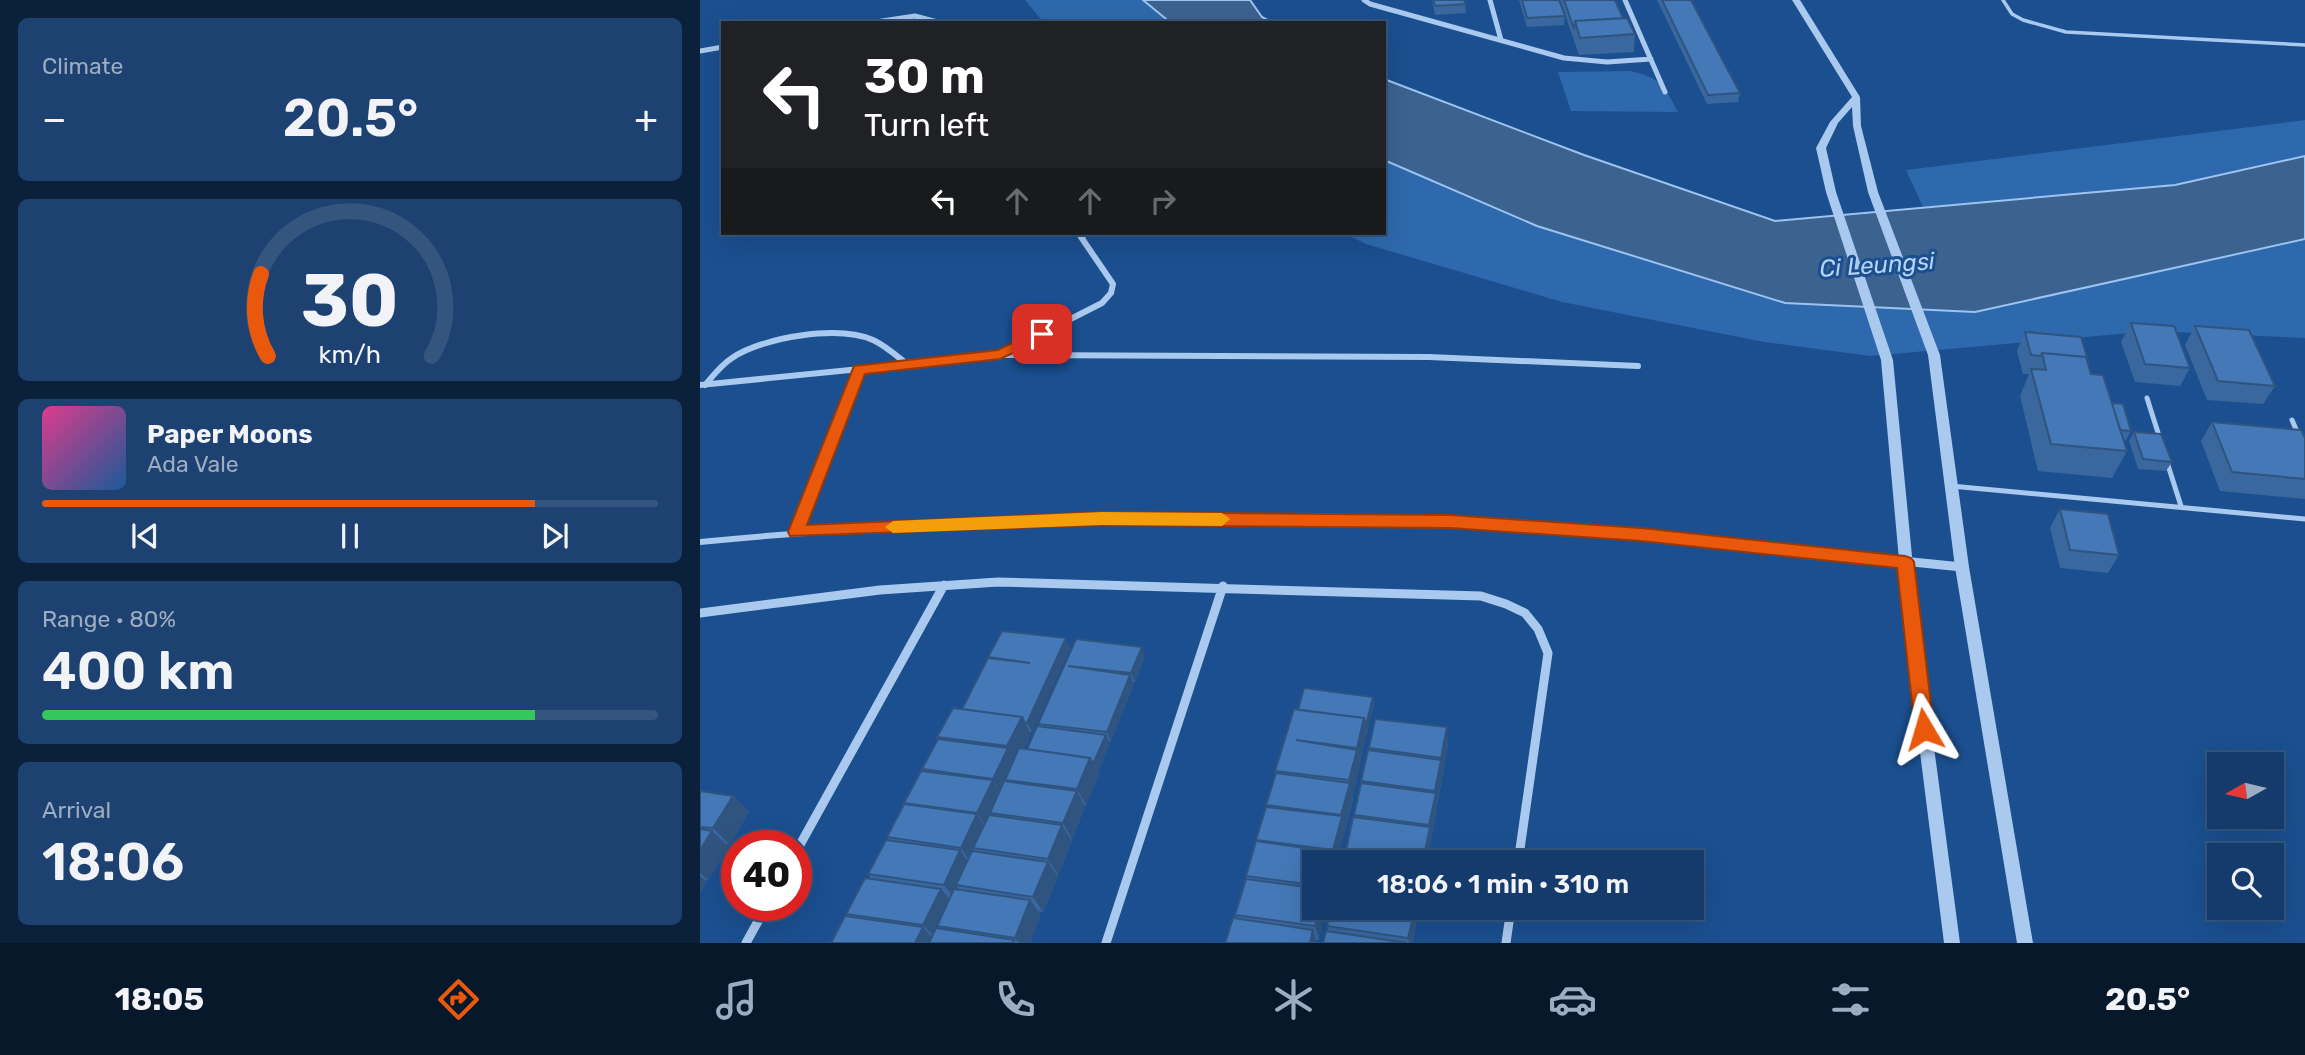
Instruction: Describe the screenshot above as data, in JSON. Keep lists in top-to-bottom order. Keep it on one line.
{"water":["Ci Leungsi"],"north":"left","page":{"tile":["Climate",["Range · 80%","400 km"],["Arrival","18:06"]],"turn":["30 m","Turn left"],"heat":["−","20.5°","+"],"song":["Paper Moons","Ada Vale"],"limit":"40","trip":"18:06 · 1 min · 310 m","tabs":["18:05","20.5°"],"gauge":["30","km/h"]}}
